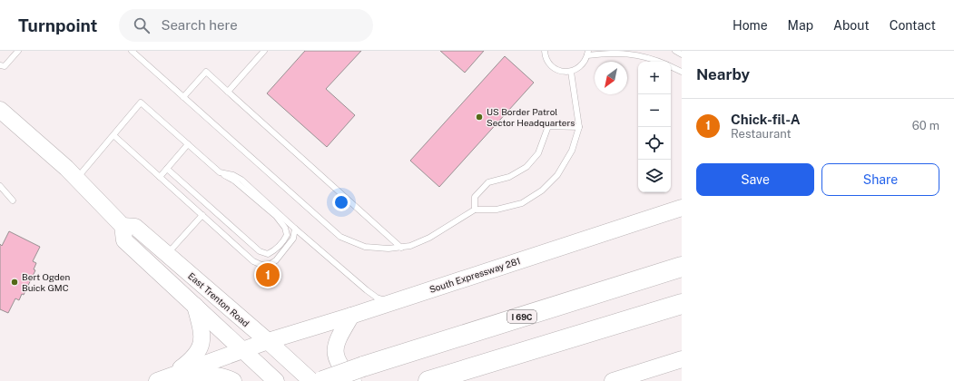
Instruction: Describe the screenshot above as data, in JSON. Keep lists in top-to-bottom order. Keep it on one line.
{"streets":{"highway":["I 69C"],"main road":["South Expressway 281","East Trenton Road"]},"crossings":[["South Expressway 281","East Trenton Road"]],"places":["US Border Patrol Sector Headquarters","Bert Ogden Buick GMC"],"north":"bottom left","page":{"header":"Turnpoint","search":"Search here","nav":["Home","Map","About","Contact"],"heading":"Nearby","map_buttons":["+","−"],"list":[{"mark":"1","name":"Chick-fil-A","note":"Restaurant","value":"60 m"}],"buttons":["Save","Share"],"pins":"1"}}
